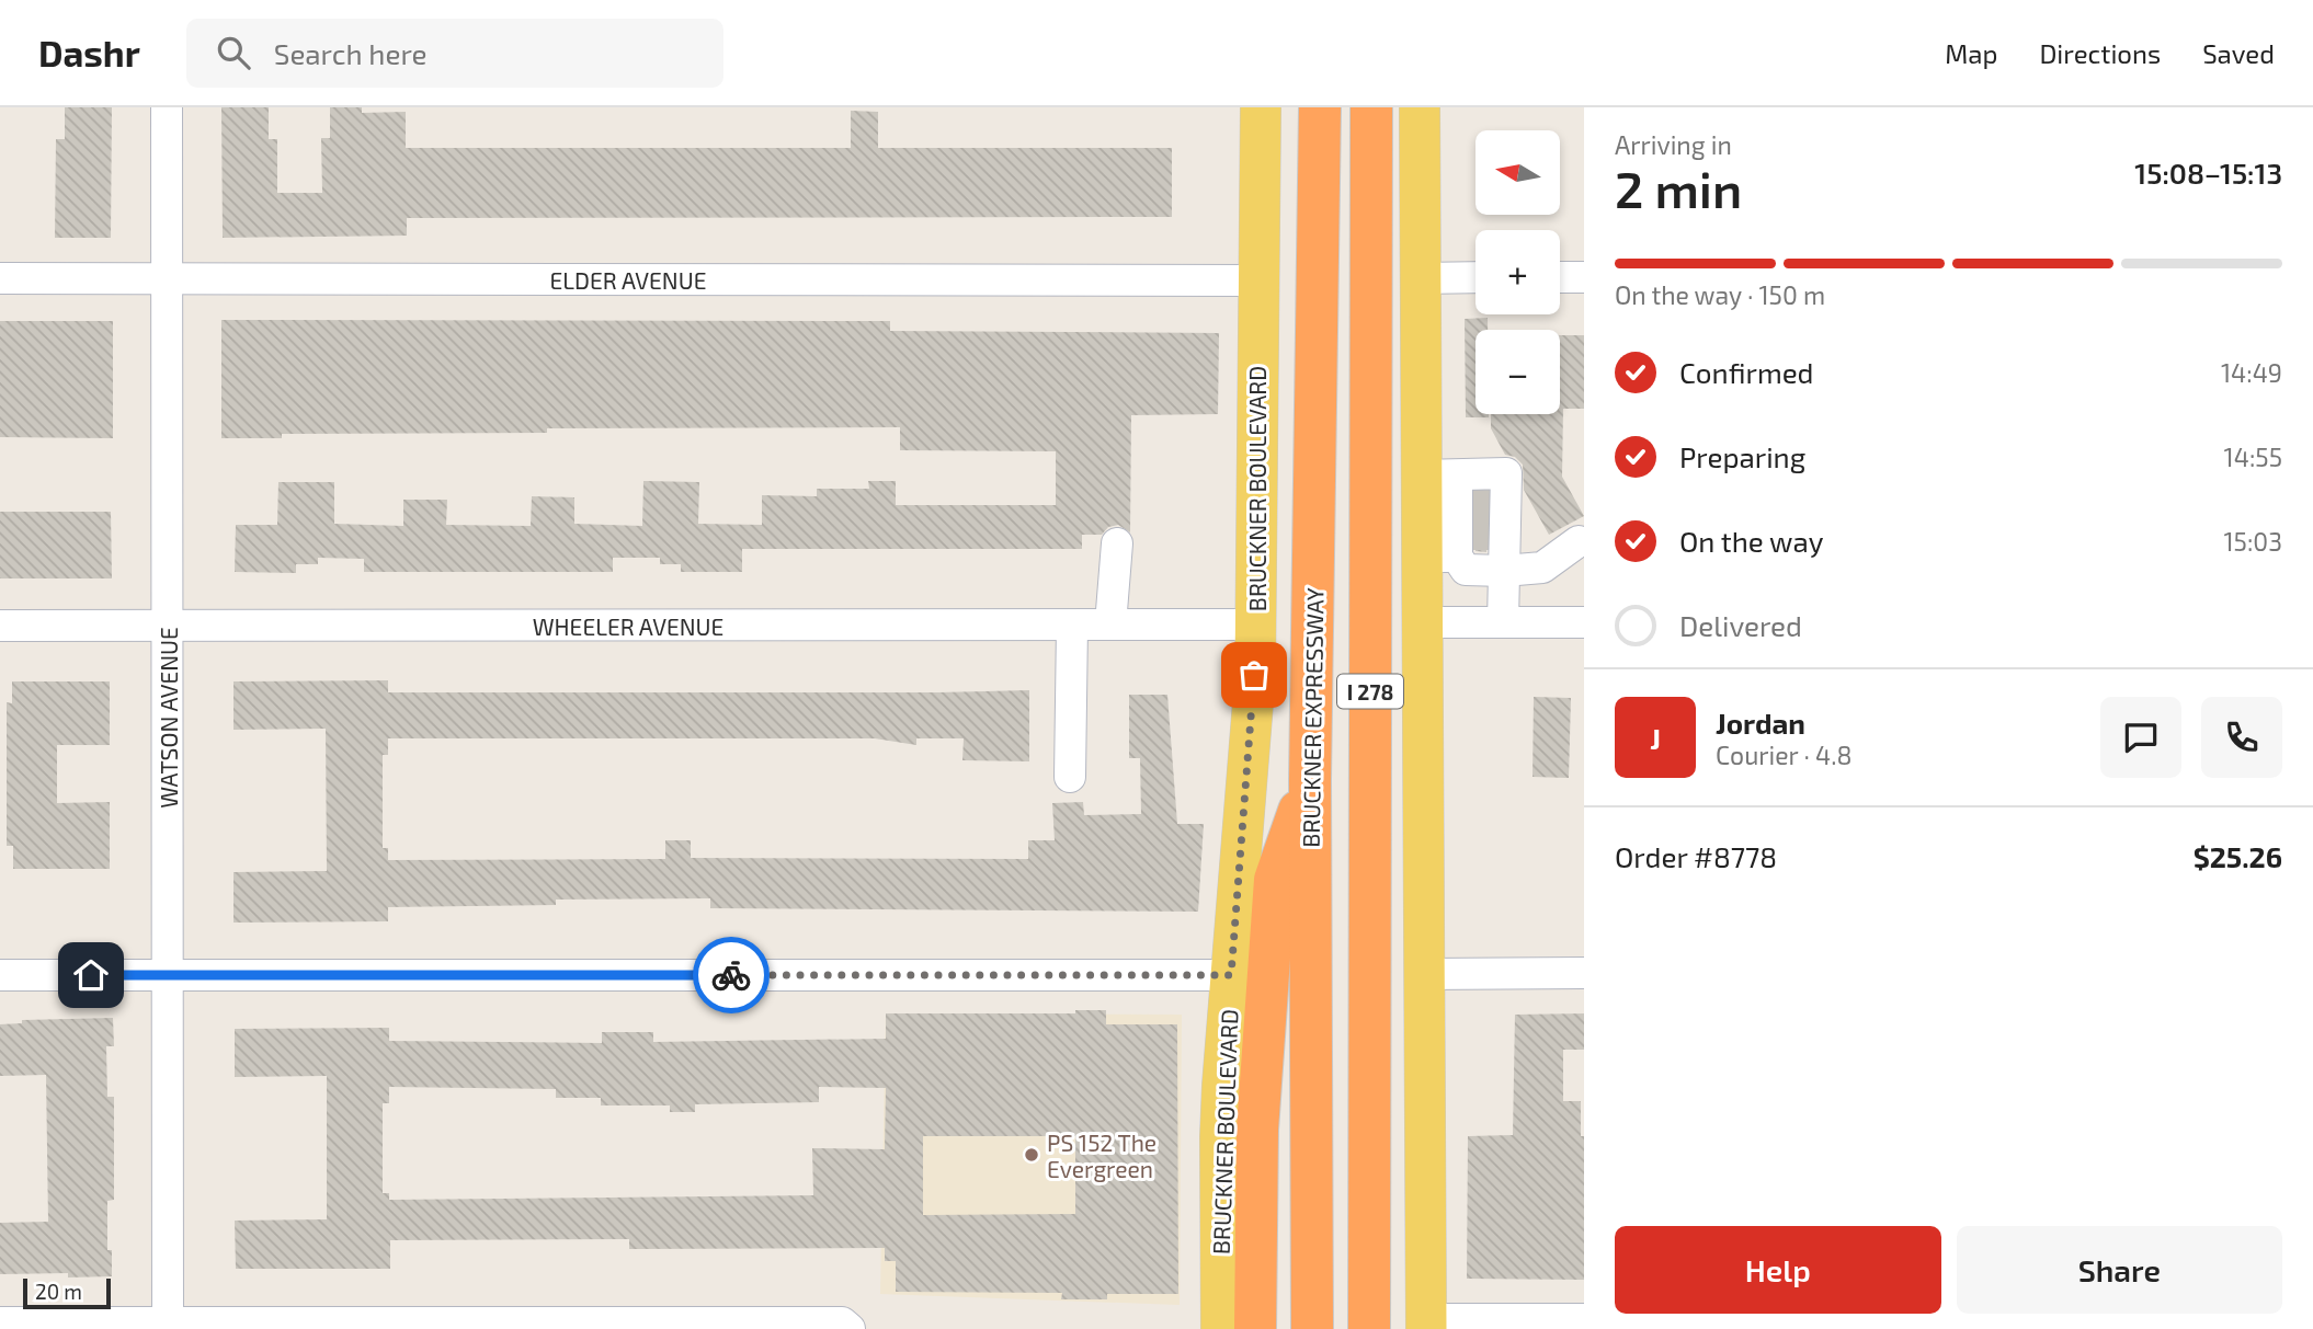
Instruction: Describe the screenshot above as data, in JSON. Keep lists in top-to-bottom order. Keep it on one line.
{"streets":{"highway":["I 278","BRUCKNER EXPRESSWAY"],"main road":["BRUCKNER BOULEVARD"],"street":["ELDER AVENUE","WHEELER AVENUE","WATSON AVENUE"]},"crossings":[["ELDER AVENUE","BRUCKNER BOULEVARD"],["ELDER AVENUE","WATSON AVENUE"],["BRUCKNER BOULEVARD","WHEELER AVENUE"],["WHEELER AVENUE","WATSON AVENUE"]],"places":["PS 152 The Evergreen"],"scale_bar":"20 m","north":"left","page":{"header":"Dashr","search":"Search here","nav":["Map","Directions","Saved"],"heading":["2 min","Arriving in","15:08–15:13"],"panel":["Jordan","Courier · 4.8","Order #8778","$25.26"],"map_buttons":["+","−"],"bar":"On the way · 150 m","list":[["Confirmed","14:49"],["Preparing","14:55"],["On the way","15:03"],"Delivered"],"round":"J","buttons":["Help","Share"],"scale":"20 m"}}
